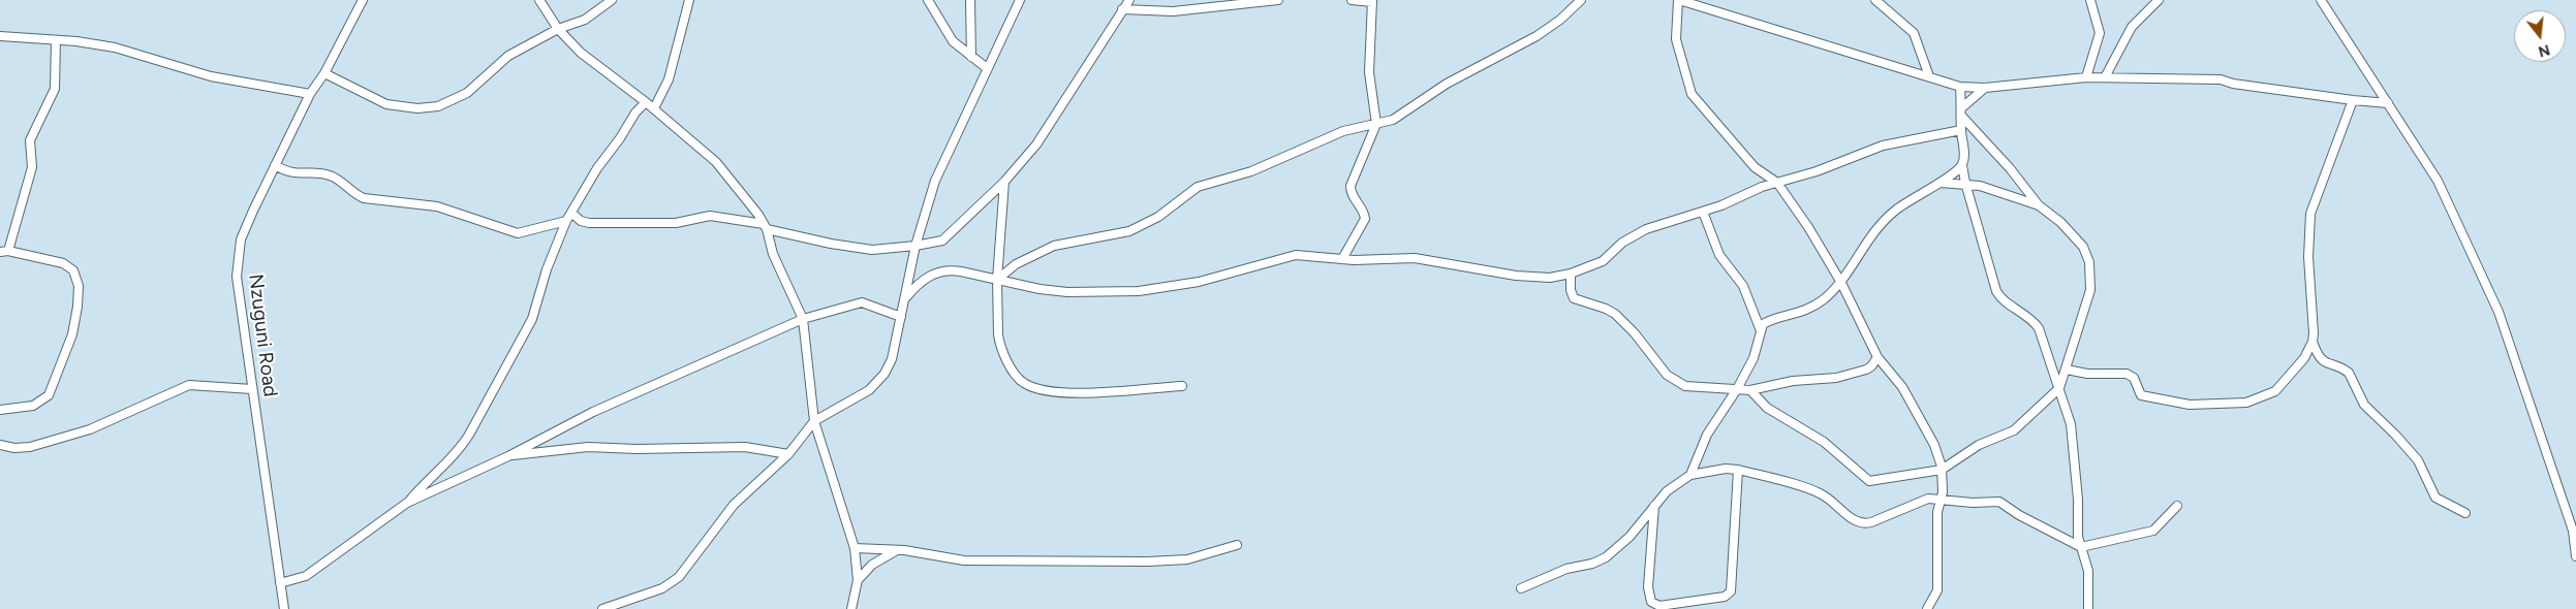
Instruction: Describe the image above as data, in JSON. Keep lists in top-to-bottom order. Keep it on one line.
{"streets":{"street":["Nzuguni Road"]},"north":"bottom"}
